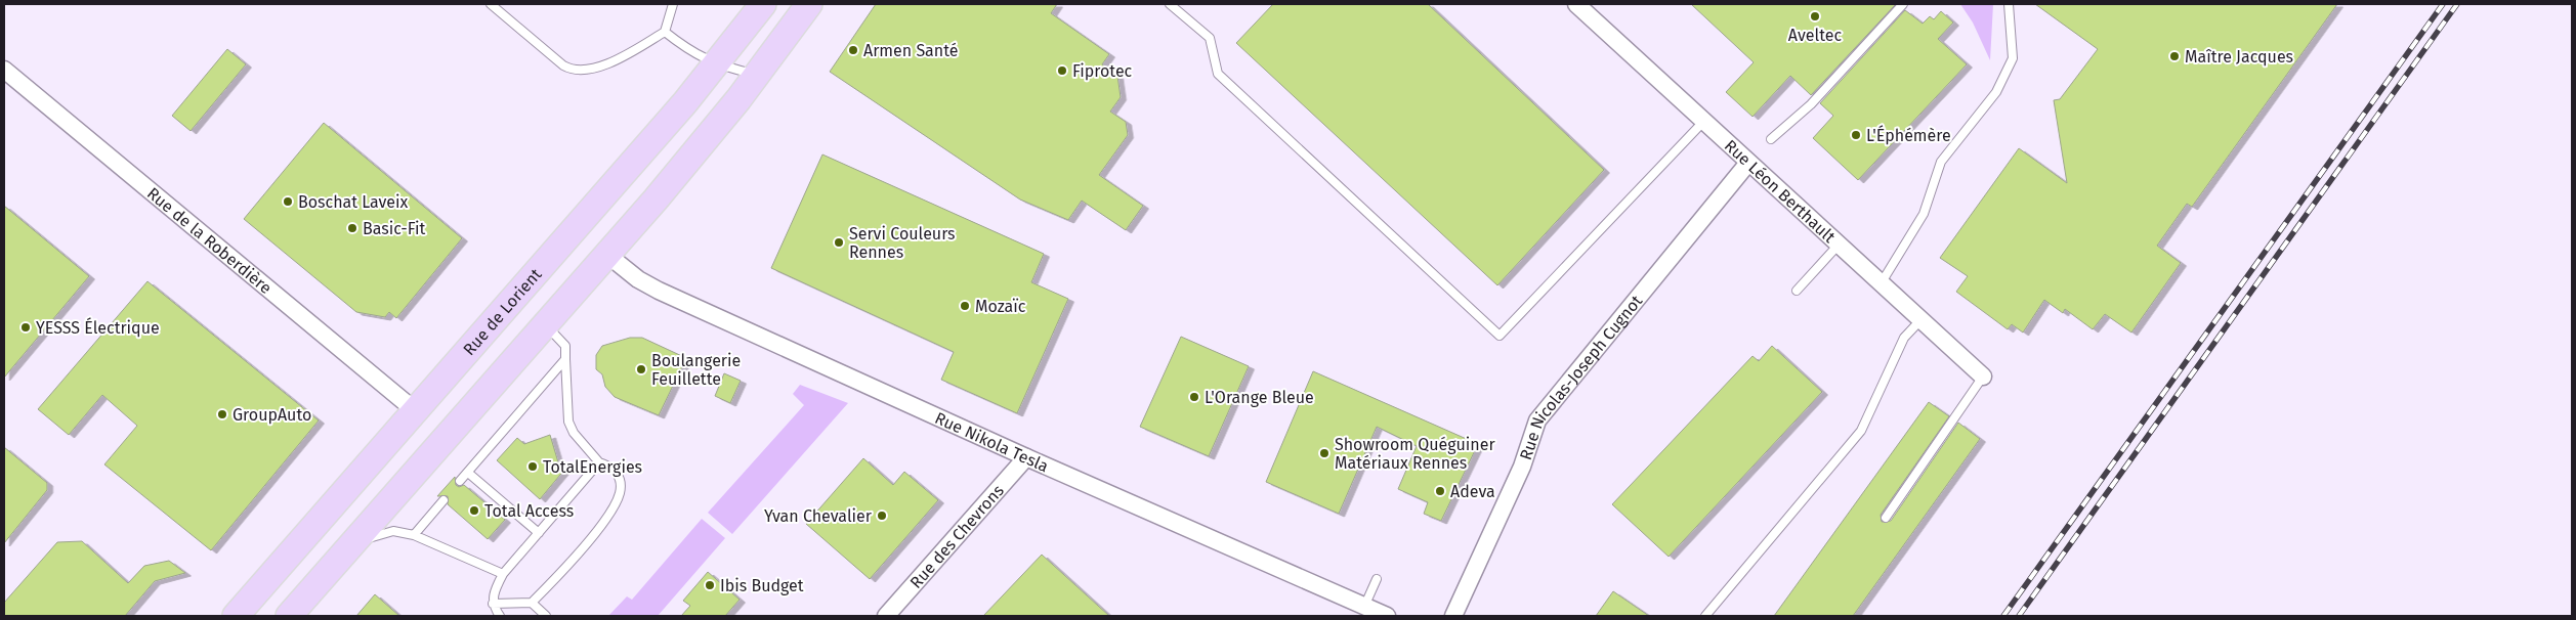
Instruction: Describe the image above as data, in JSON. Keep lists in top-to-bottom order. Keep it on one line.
{"streets":{"main road":["Rue de Lorient"],"street":["Rue Léon Berthault","Rue de la Roberdière","Rue Nicolas-Joseph Cugnot","Rue Nikola Tesla","Rue des Chevrons"]},"crossings":[["Rue Léon Berthault","Rue Nicolas-Joseph Cugnot"],["Rue de la Roberdière","Rue de Lorient"],["Rue Nikola Tesla","Rue des Chevrons"]],"places":["Aveltec","Armen Santé","Maître Jacques","Fiprotec","L'Éphémère","Boschat Laveix","Basic-Fit","Servi Couleurs Rennes","Mozaïc","YESSS Électrique","Boulangerie Feuillette","L'Orange Bleue","GroupAuto","Showroom Quéguiner Matériaux Rennes","TotalEnergies","Adeva","Total Access","Yvan Chevalier","Ibis Budget"]}
